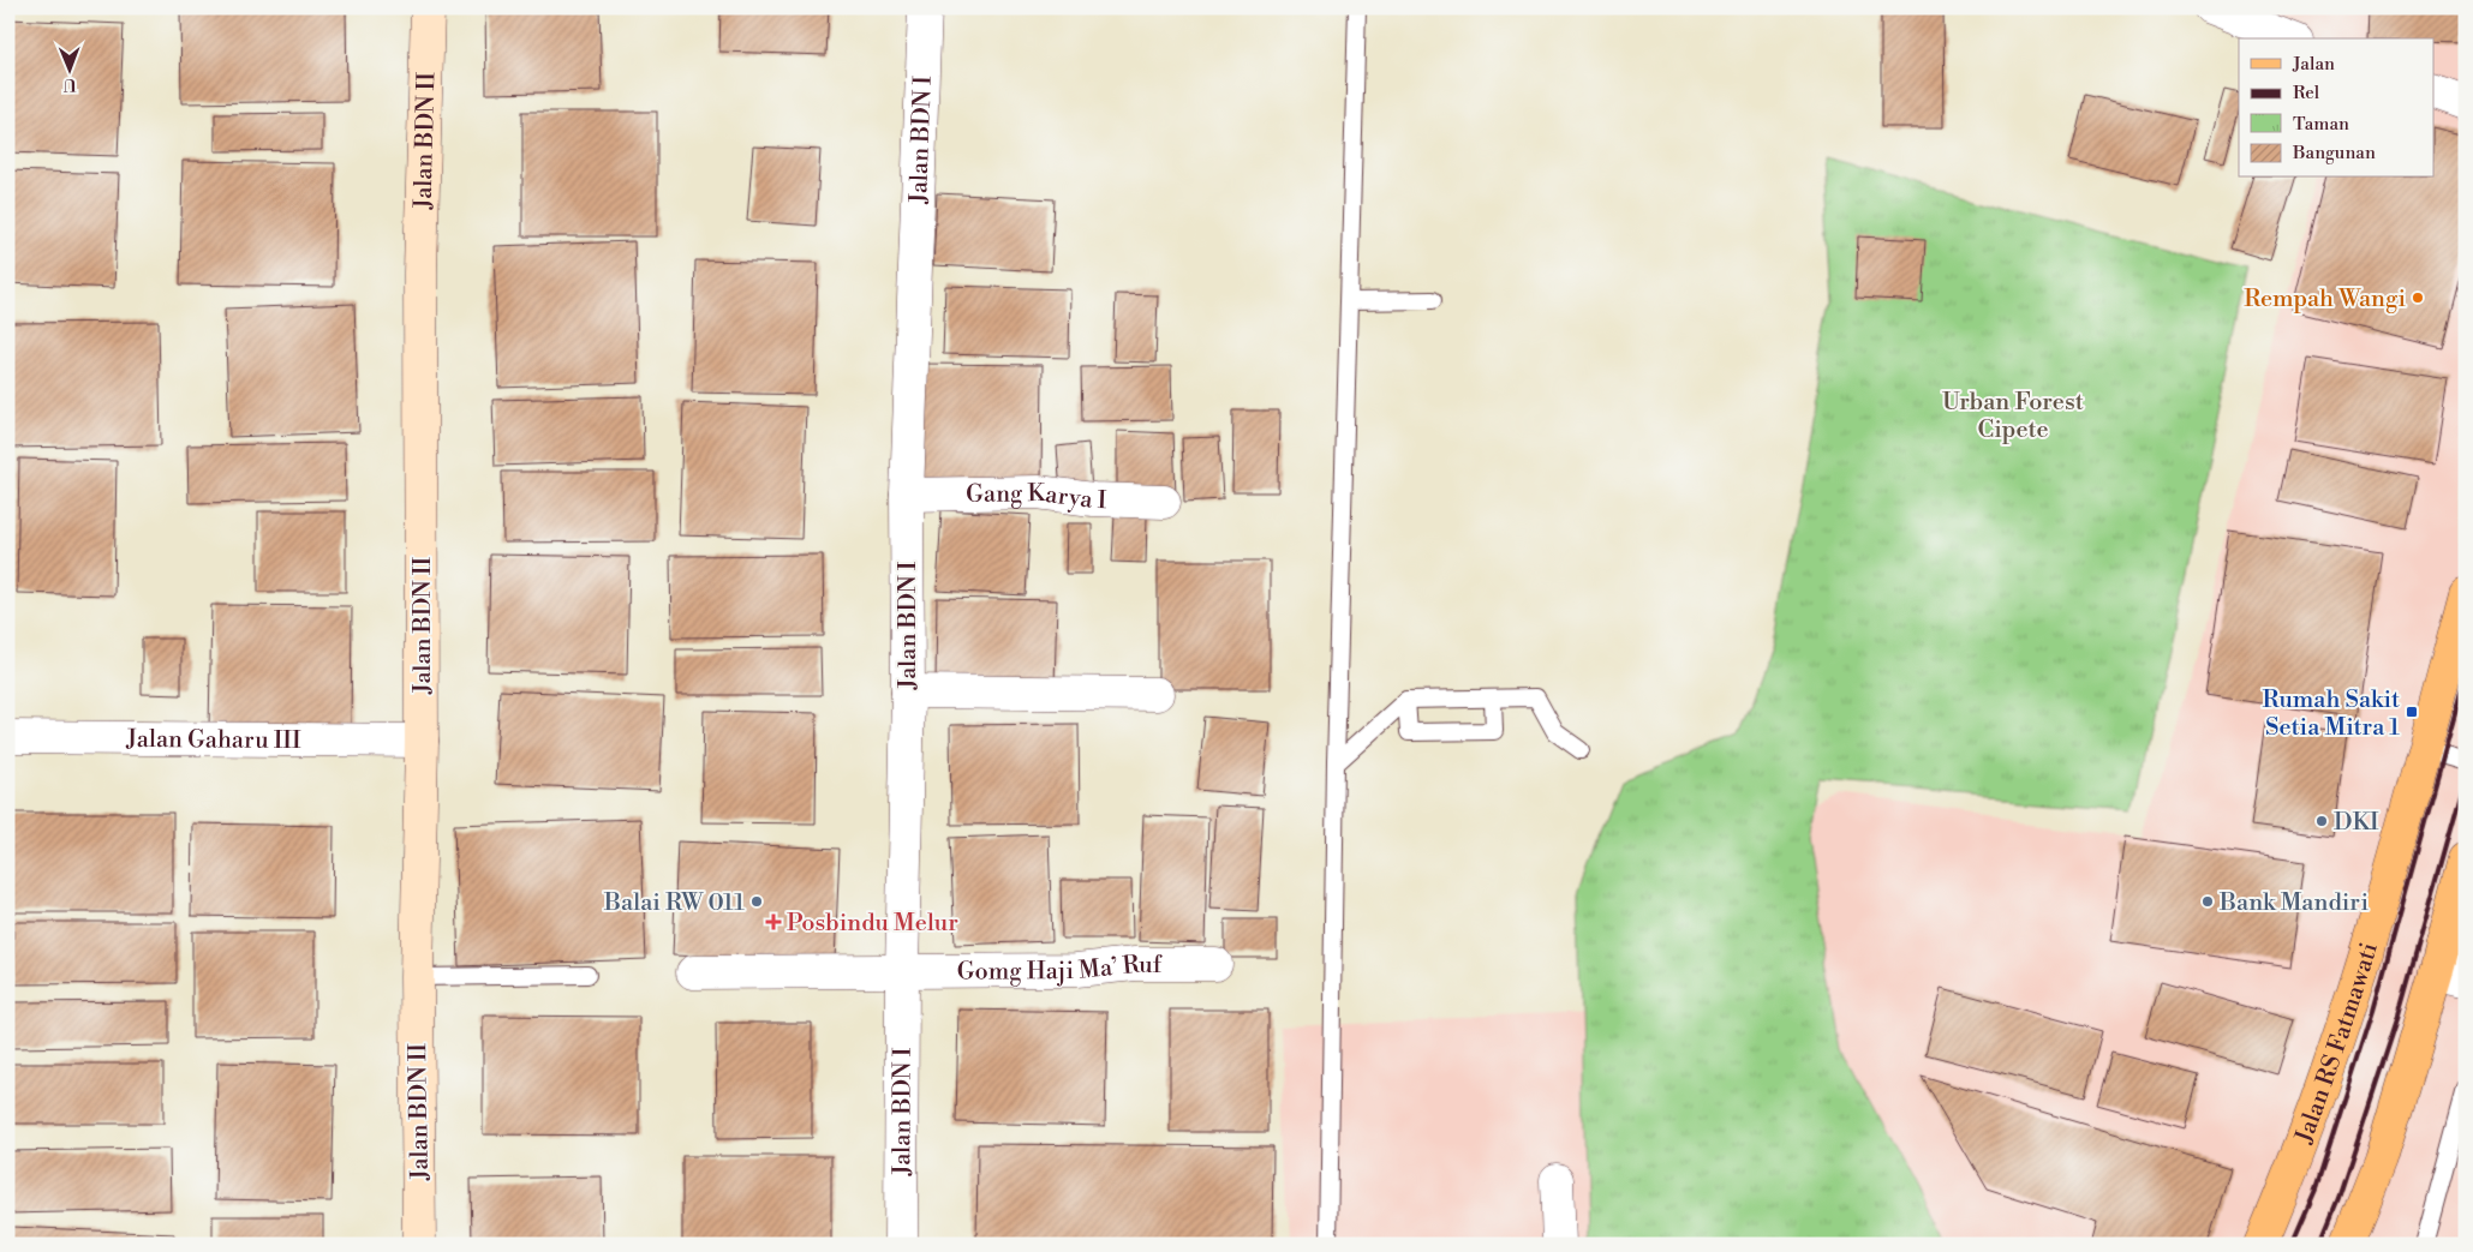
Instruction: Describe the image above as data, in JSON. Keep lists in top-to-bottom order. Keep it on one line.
{"streets":{"main road":["Jalan RS Fatmawati"],"street":["Jalan BDN II","Jalan BDN I","Gang Karya I","Jalan Gaharu III","Gomg Haji Ma’ Ruf"]},"crossings":[["Jalan BDN II","Jalan Gaharu III"],["Jalan BDN I","Gang Karya I"],["Jalan BDN I","Gomg Haji Ma’ Ruf"]],"parks":["Urban Forest Cipete"],"places":{"other":["Rempah Wangi","DKI","Balai RW 011","Bank Mandiri"],"transit":["Rumah Sakit Setia Mitra 1"],"health":["Posbindu Melur"]},"legend":["Jalan","Rel","Taman","Bangunan"],"north":"bottom"}
